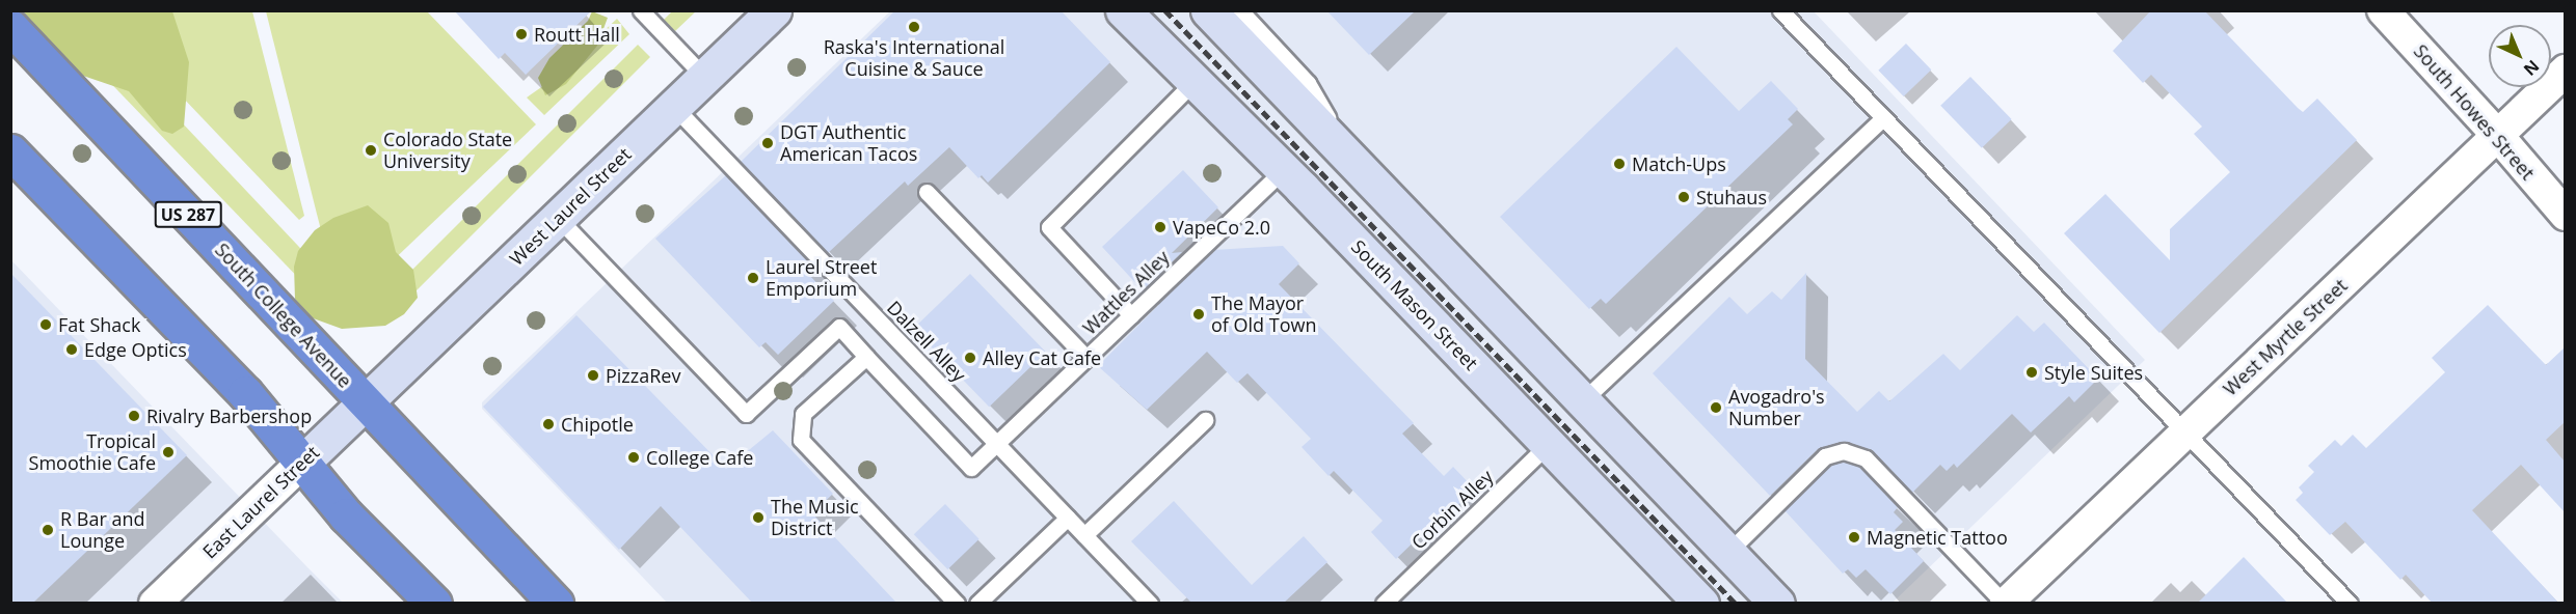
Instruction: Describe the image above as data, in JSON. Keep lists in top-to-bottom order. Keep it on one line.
{"streets":{"highway":["US 287","South College Avenue"],"street":["South Howes Street","West Laurel Street","South Mason Street","West Myrtle Street","East Laurel Street"],"lane":["Wattles Alley","Dalzell Alley","Corbin Alley"]},"crossings":[["South Howes Street","West Myrtle Street"],["West Laurel Street","South College Avenue"],["West Laurel Street","Dalzell Alley"],["West Laurel Street","East Laurel Street"],["Wattles Alley","South Mason Street"],["Wattles Alley","Dalzell Alley"],["South Mason Street","Corbin Alley"],["South College Avenue","East Laurel Street"]],"places":["Raska's International Cuisine & Sauce","Routt Hall","DGT Authentic American Tacos","Colorado State University","Match-Ups","Stuhaus","VapeCo 2.0","Laurel Street Emporium","The Mayor of Old Town","Fat Shack","Edge Optics","Alley Cat Cafe","Style Suites","PizzaRev","Avogadro's Number","Rivalry Barbershop","Chipotle","Tropical Smoothie Cafe","College Cafe","The Music District","R Bar and Lounge","Magnetic Tattoo"],"north":"bottom right"}
